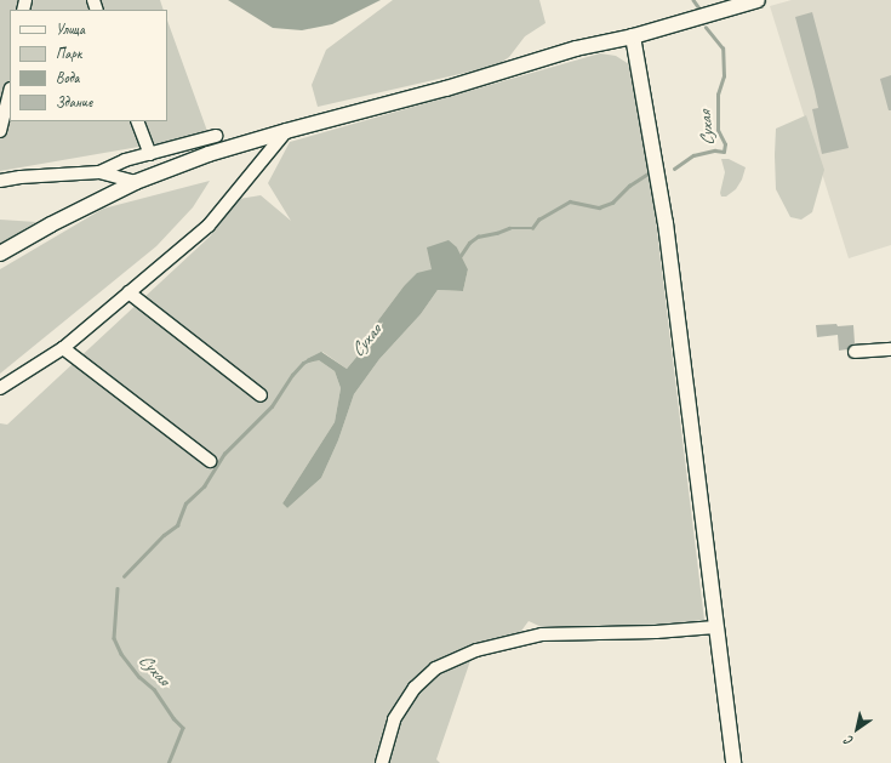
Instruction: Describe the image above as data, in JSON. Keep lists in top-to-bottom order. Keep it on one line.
{"water":["Сухая"],"legend":["Улица","Парк","Вода","Здание"],"north":"bottom left"}
